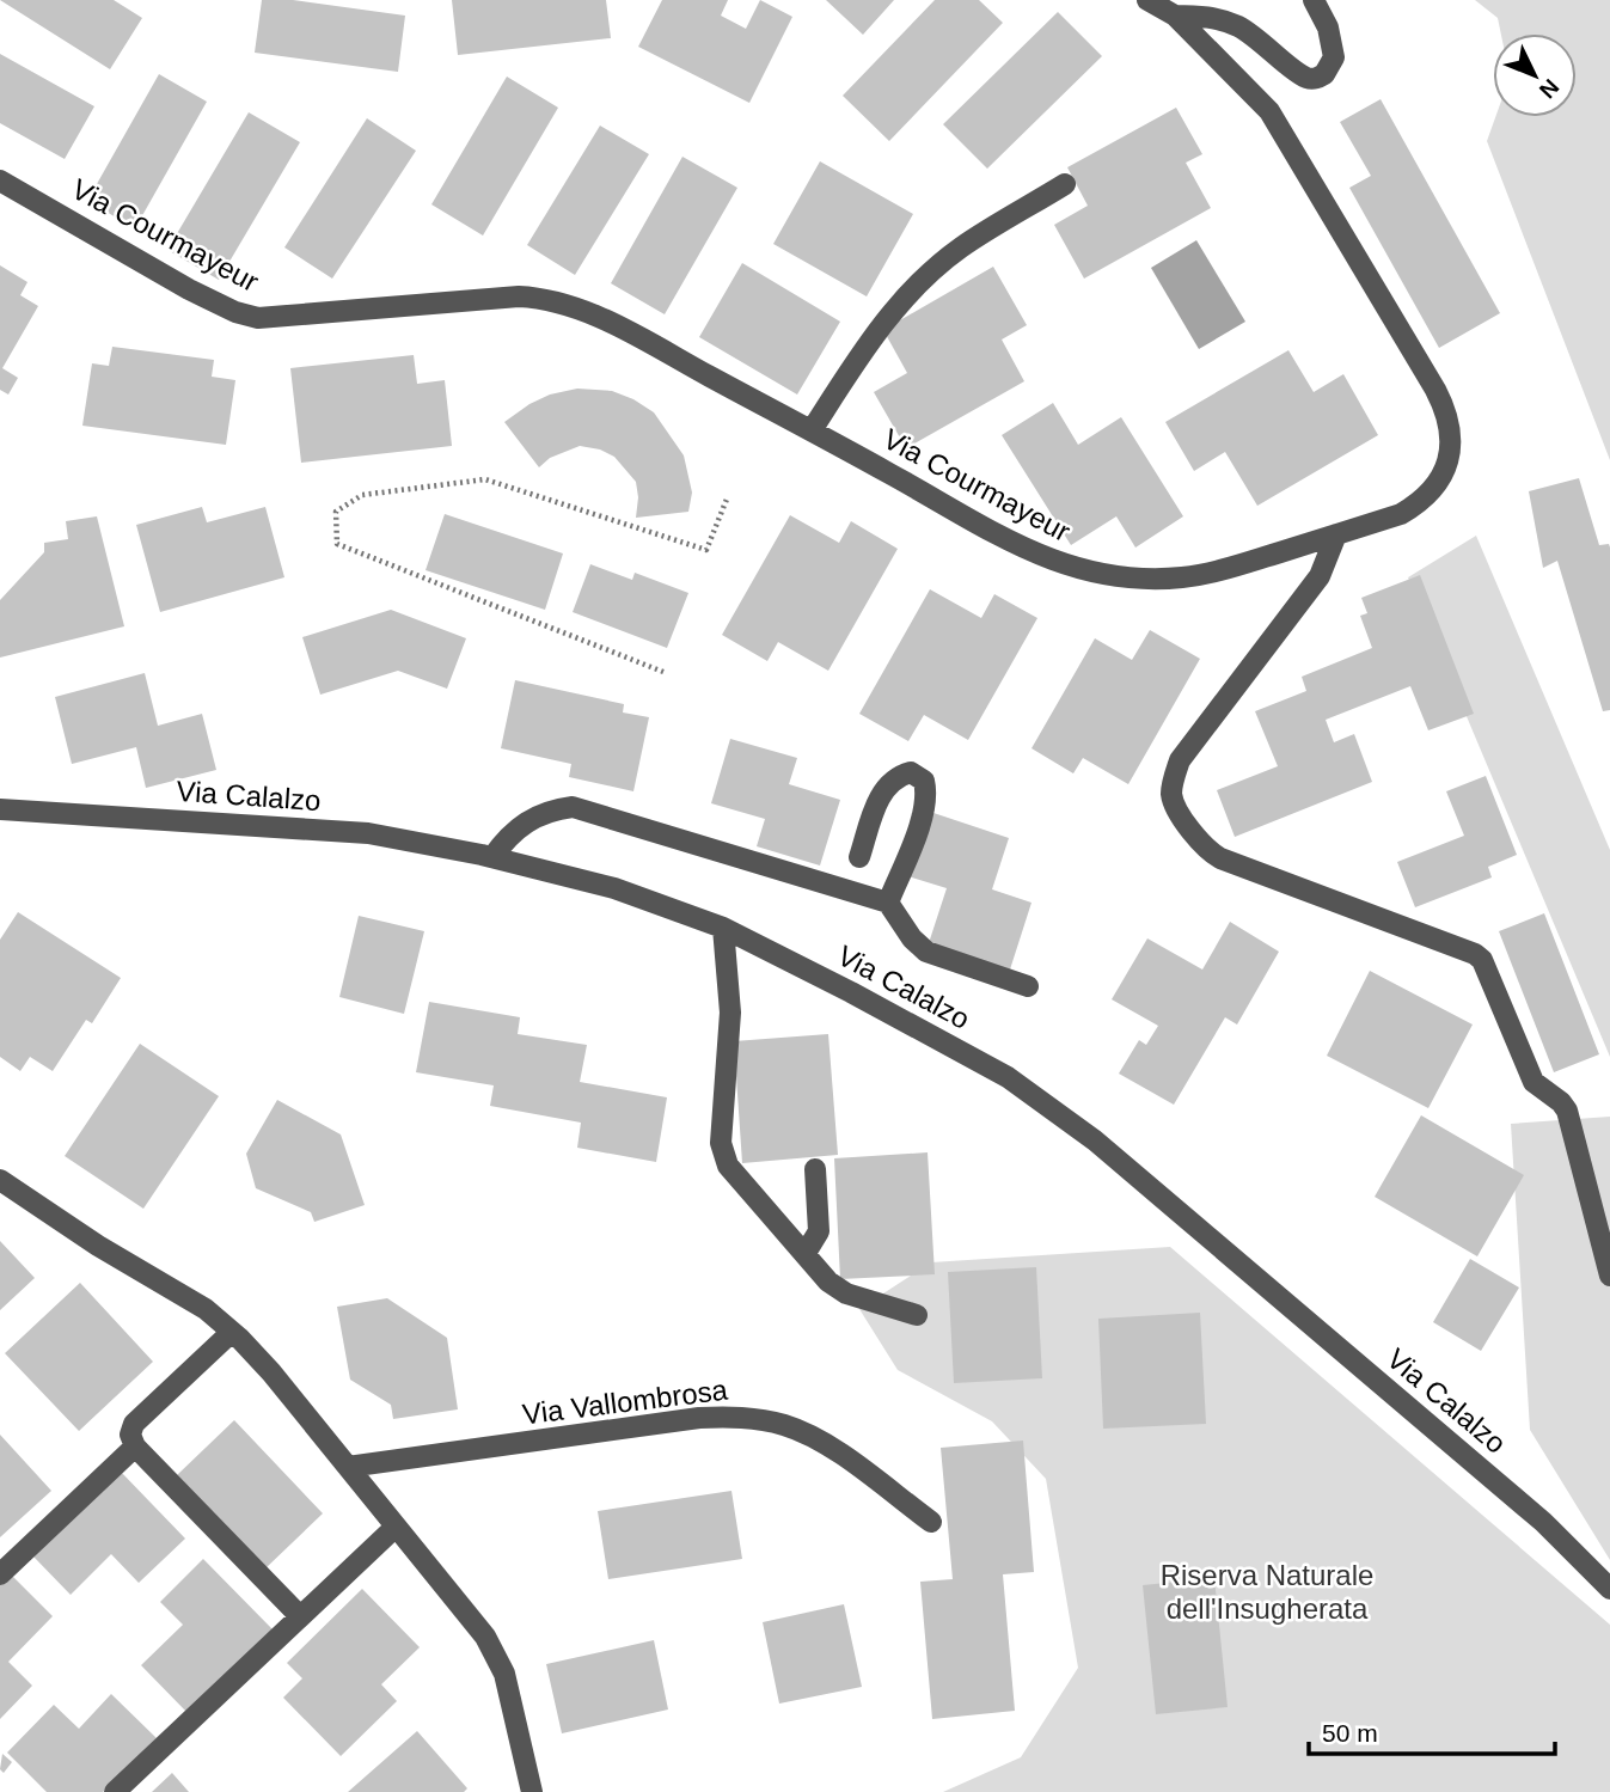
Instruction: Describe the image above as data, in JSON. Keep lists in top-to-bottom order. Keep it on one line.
{"streets":{"street":["Via Courmayeur","Via Calalzo","Via Vallombrosa"]},"parks":["Riserva Naturale dell'Insugherata"],"scale_bar":"50 m","north":"bottom right"}
